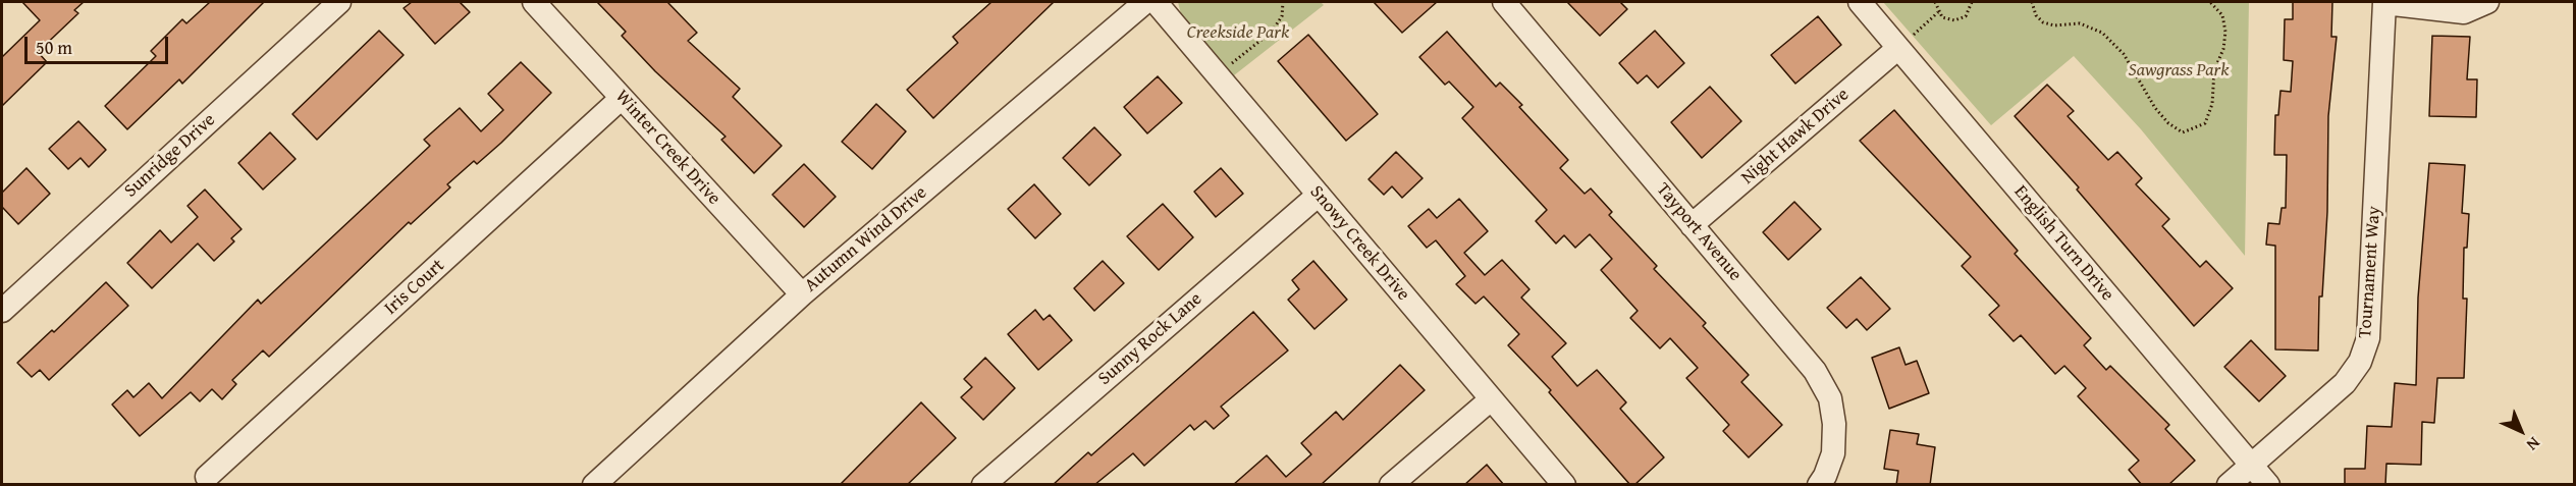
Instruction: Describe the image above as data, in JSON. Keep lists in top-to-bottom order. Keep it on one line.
{"streets":{"street":["Night Hawk Drive","Winter Creek Drive","Sunridge Drive","Tayport Avenue","Autumn Wind Drive","Snowy Creek Drive","English Turn Drive","Tournament Way","Iris Court","Sunny Rock Lane"]},"crossings":[["Night Hawk Drive","Tayport Avenue"],["Night Hawk Drive","English Turn Drive"],["Winter Creek Drive","Autumn Wind Drive"],["Winter Creek Drive","Iris Court"],["Snowy Creek Drive","Sunny Rock Lane"],["English Turn Drive","Tournament Way"]],"parks":["Creekside Park","Sawgrass Park"],"scale_bar":"50 m","north":"bottom right"}
